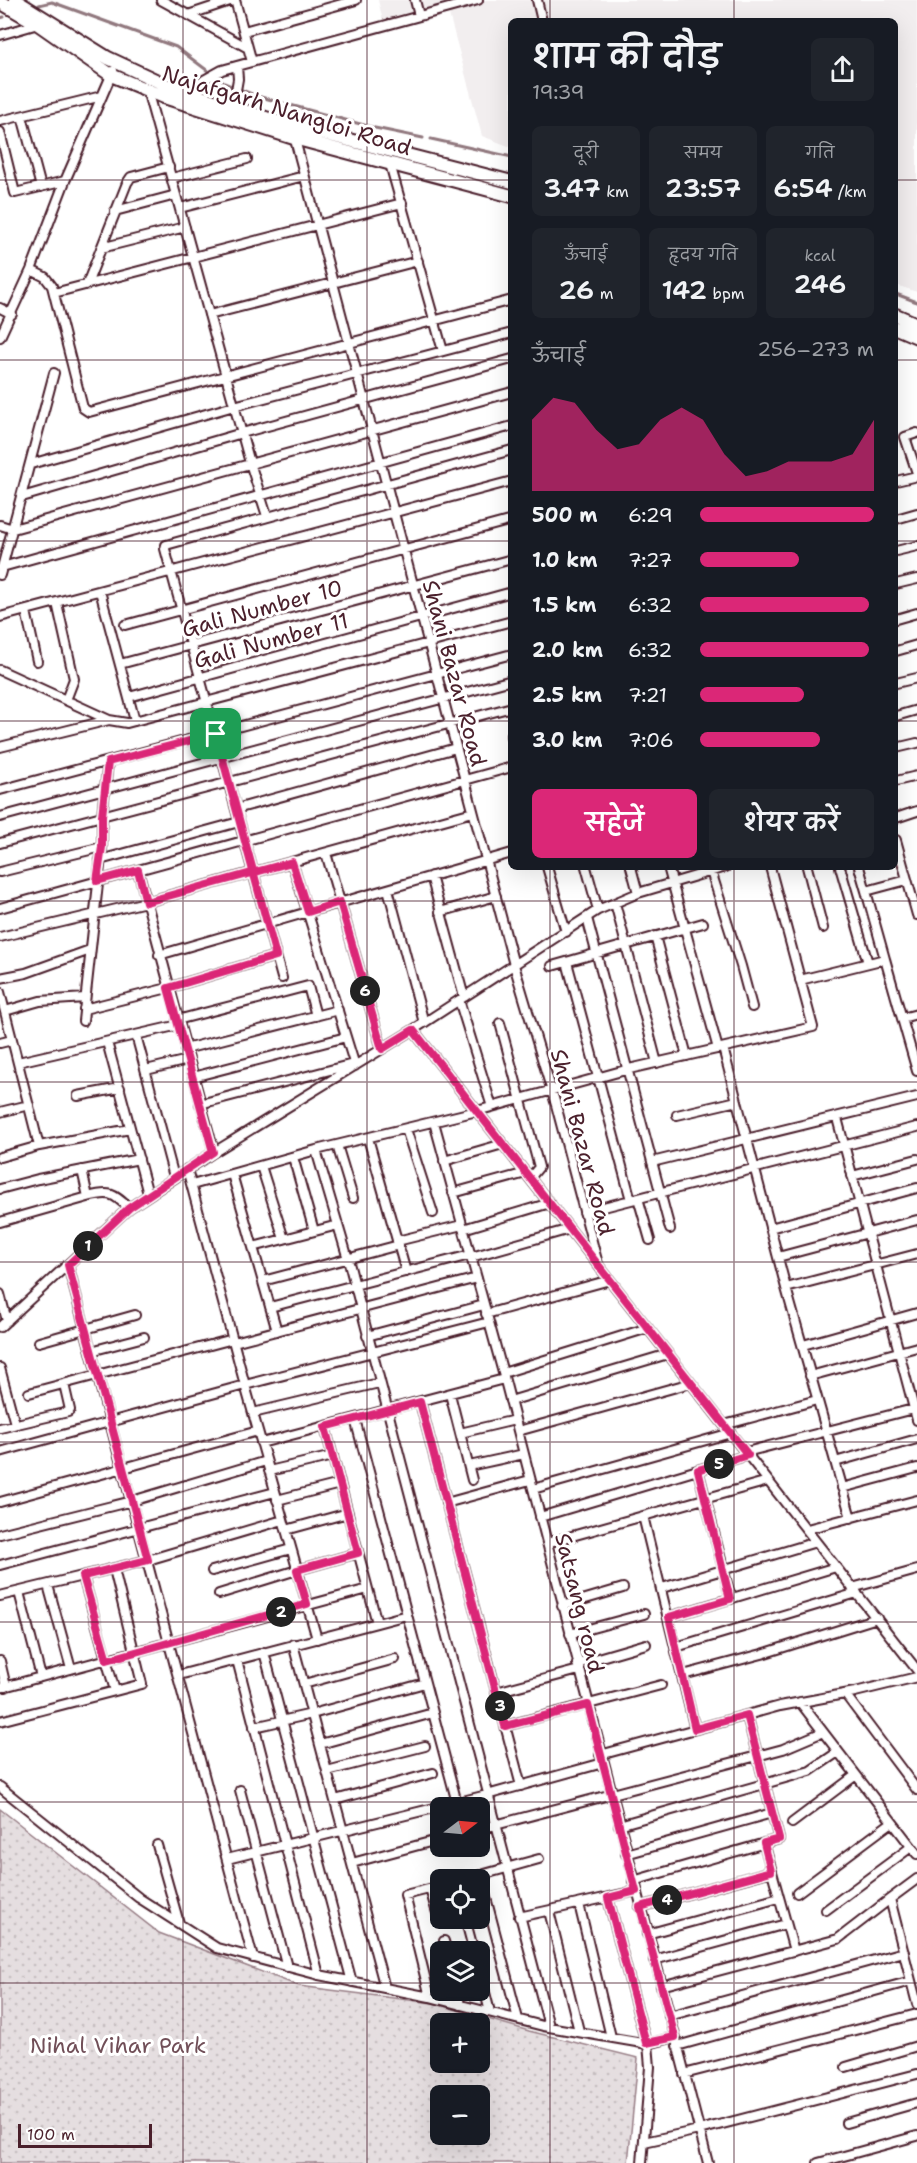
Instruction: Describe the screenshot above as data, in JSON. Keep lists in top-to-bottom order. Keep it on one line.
{"streets":{"main road":["Najafgarh Nangloi Road"],"street":["Gali Number 10","Gali Number 11","Shani Bazar Road","Satsang road"]},"crossings":[["Najafgarh Nangloi Road","Shani Bazar Road"],["Gali Number 10","Shani Bazar Road"],["Gali Number 11","Shani Bazar Road"]],"parks":["Nihal Vihar Park"],"scale_bar":"100 m","north":"right","page":{"heading":["शाम की दौड़","19:39"],"stats":[["दूरी","3.47 km"],["समय","23:57"],["गति","6:54 /km"],["ऊँचाई","26 m"],["हृदय गति","142 bpm"],["kcal","246"]],"chart":["ऊँचाई","256–273 m"],"list":[{"name":"500 m","note":"6:29"},{"name":"1.0 km","note":"7:27"},{"name":"1.5 km","note":"6:32"},{"name":"2.0 km","note":"6:32"},{"name":"2.5 km","note":"7:21"},{"name":"3.0 km","note":"7:06"}],"buttons":["सहेजें","शेयर करें"],"pins":["6","1","5","2","3","4"],"map_buttons":["+","−"],"scale":"100 m"}}
